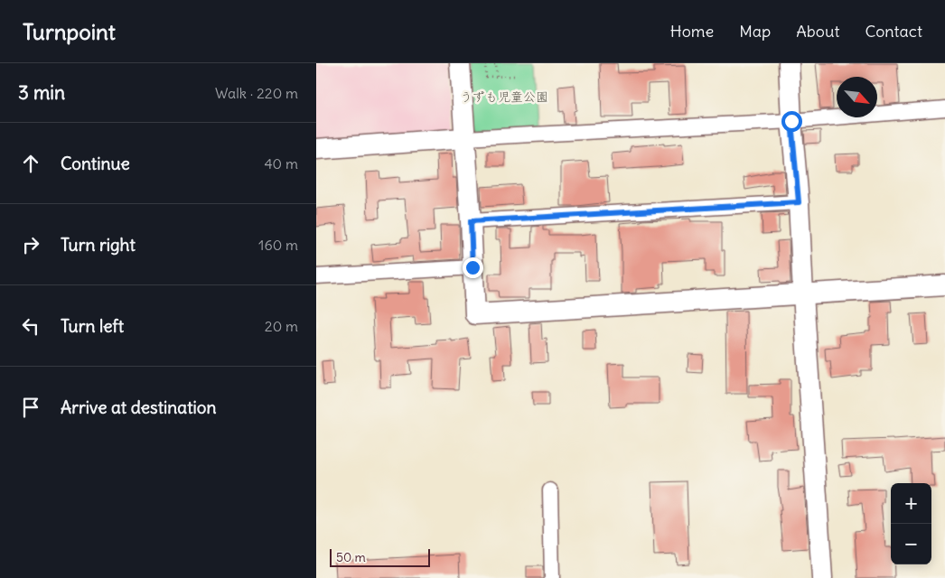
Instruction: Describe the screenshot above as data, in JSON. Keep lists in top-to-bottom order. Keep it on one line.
{"parks":["うずも児童公園"],"scale_bar":"50 m","north":"bottom right","page":{"header":"Turnpoint","nav":["Home","Map","About","Contact"],"heading":["3 min","Walk · 220 m"],"list":[["Continue","40 m"],["Turn right","160 m"],["Turn left","20 m"],"Arrive at destination"],"map_buttons":["+","−"],"scale":"50 m"}}
